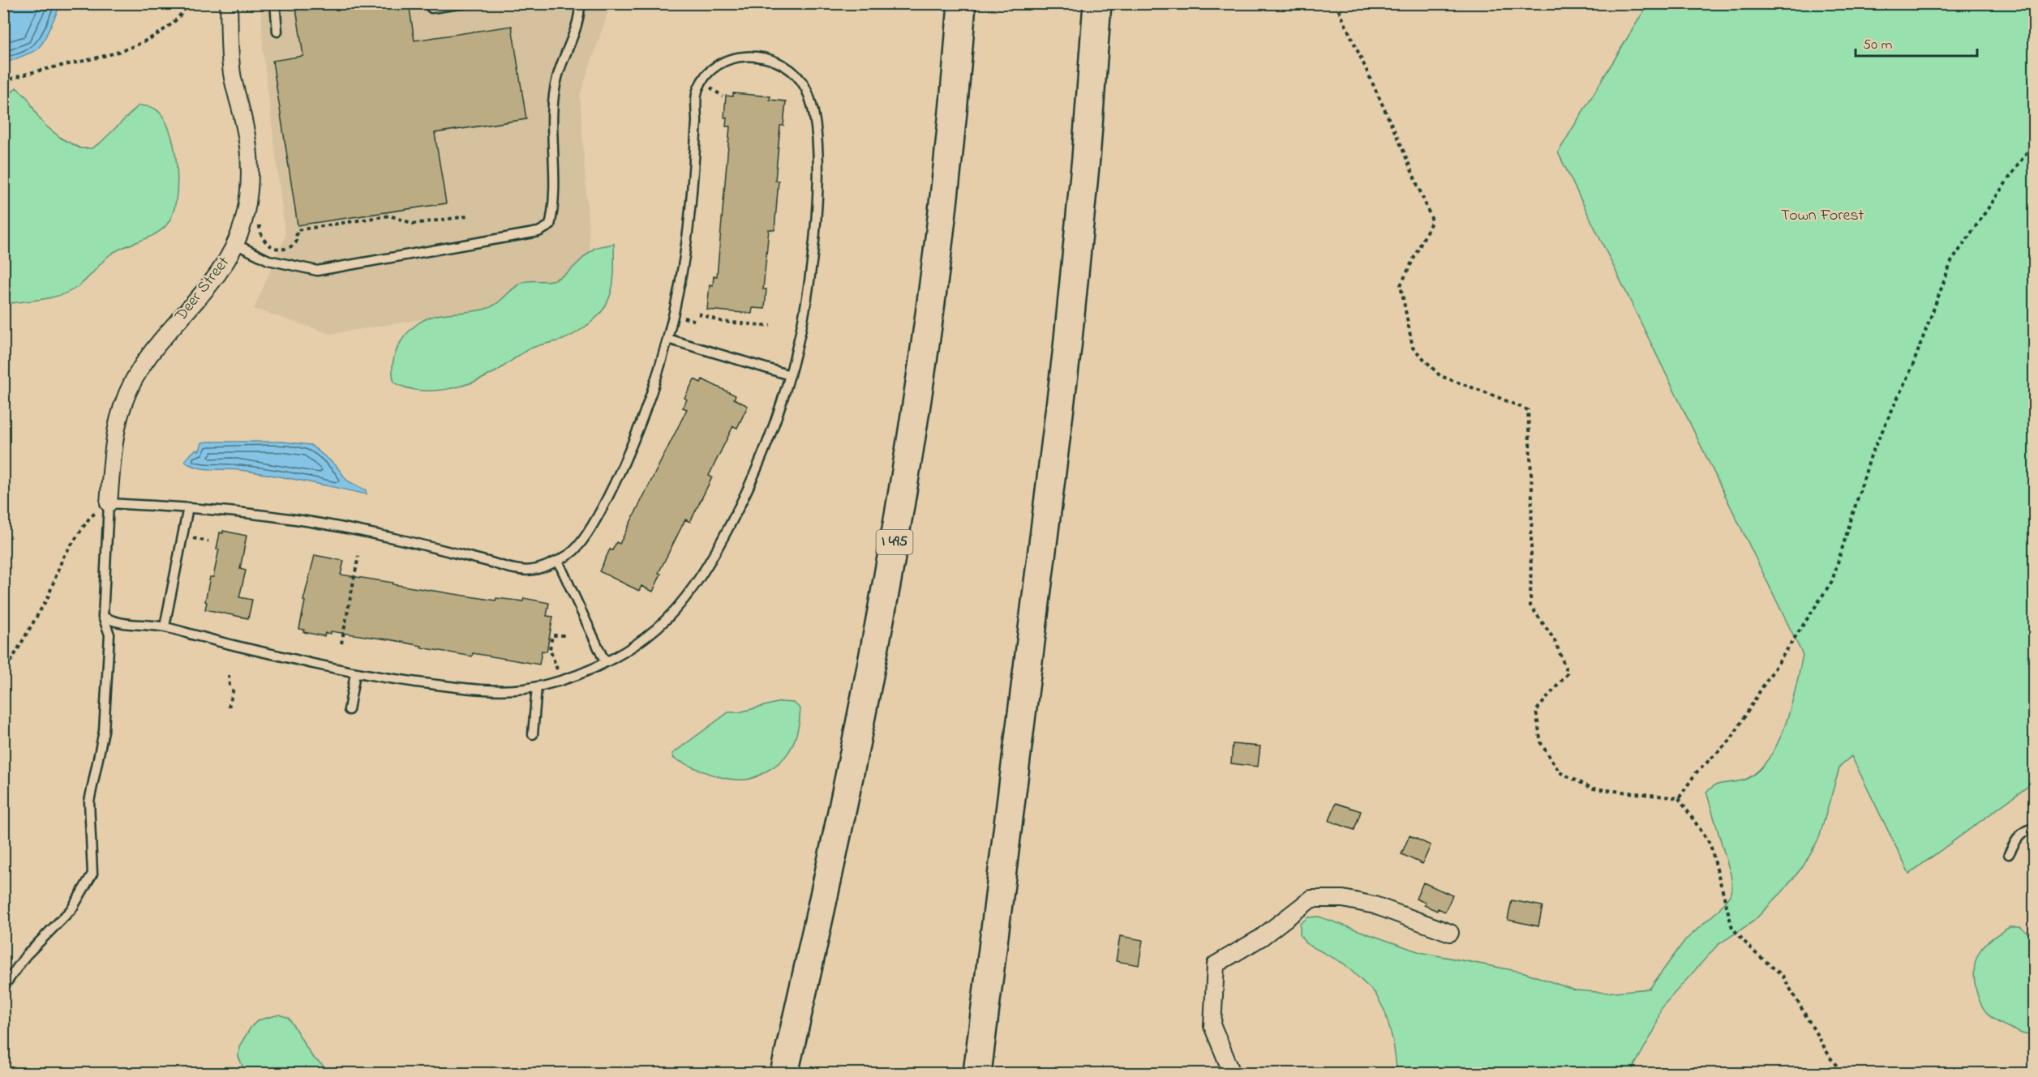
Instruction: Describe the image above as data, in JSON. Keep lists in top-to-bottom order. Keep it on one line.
{"streets":{"highway":["I 495"],"street":["Deer Street"]},"parks":["Town Forest"],"scale_bar":"50 m"}
